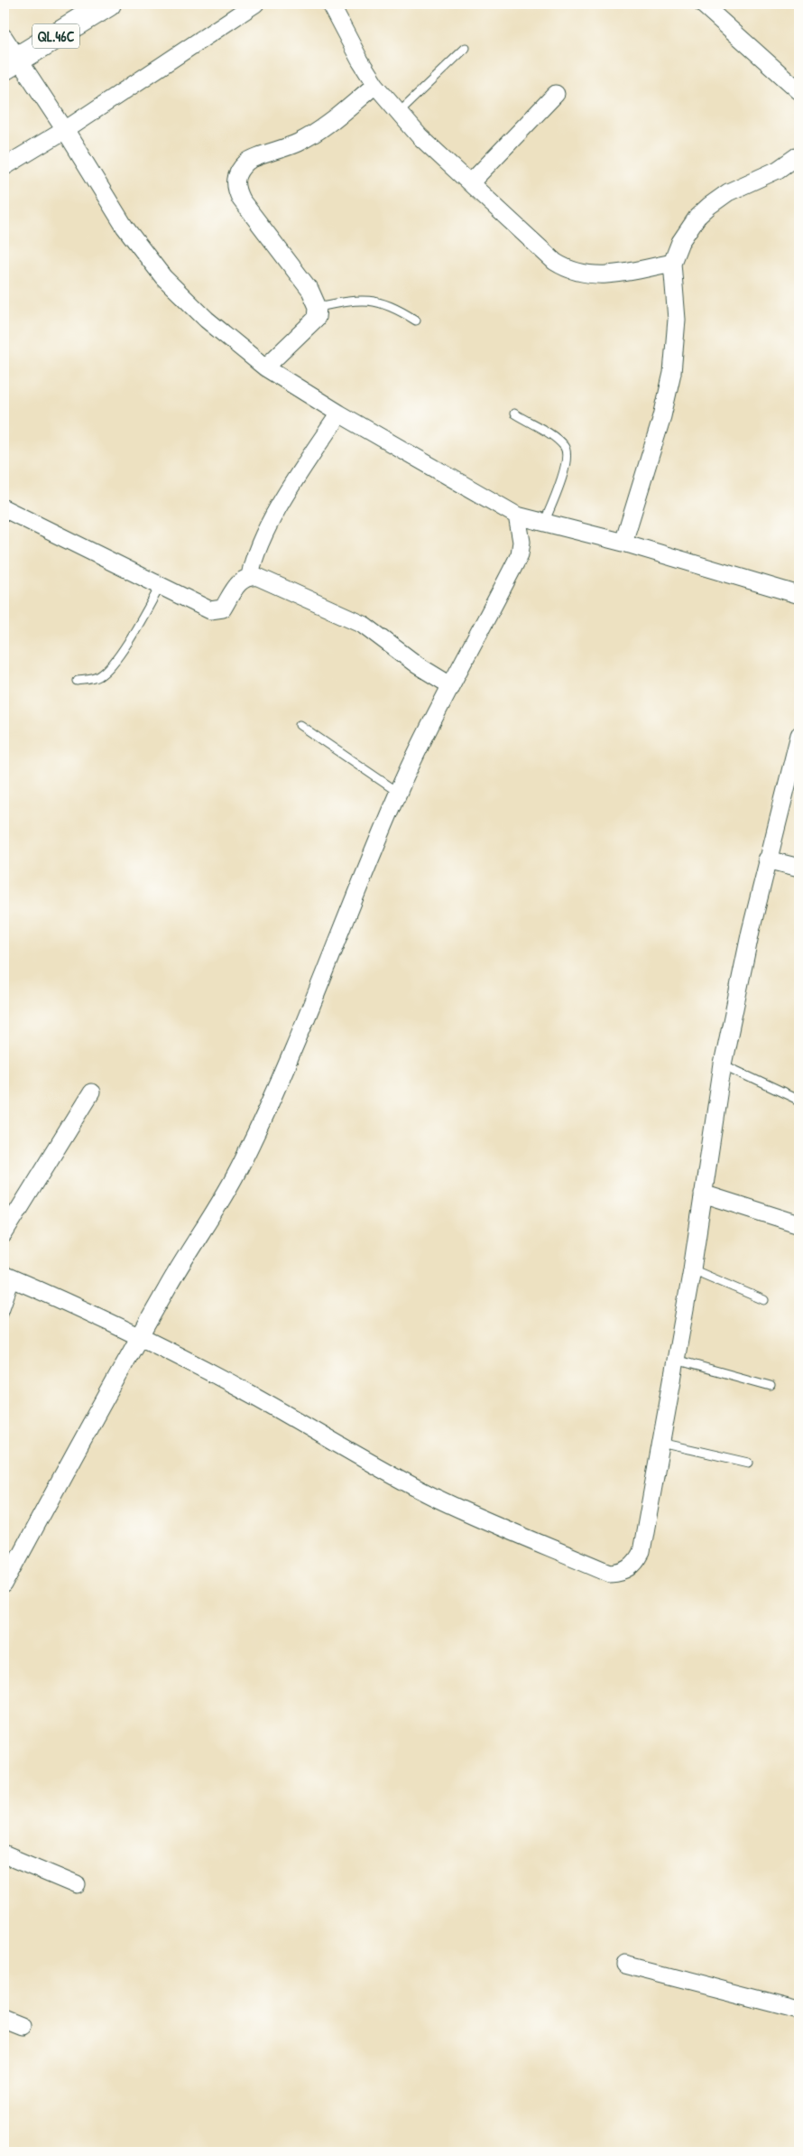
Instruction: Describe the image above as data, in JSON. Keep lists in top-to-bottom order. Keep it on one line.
{"streets":{"main road":["QL.46C"]}}
